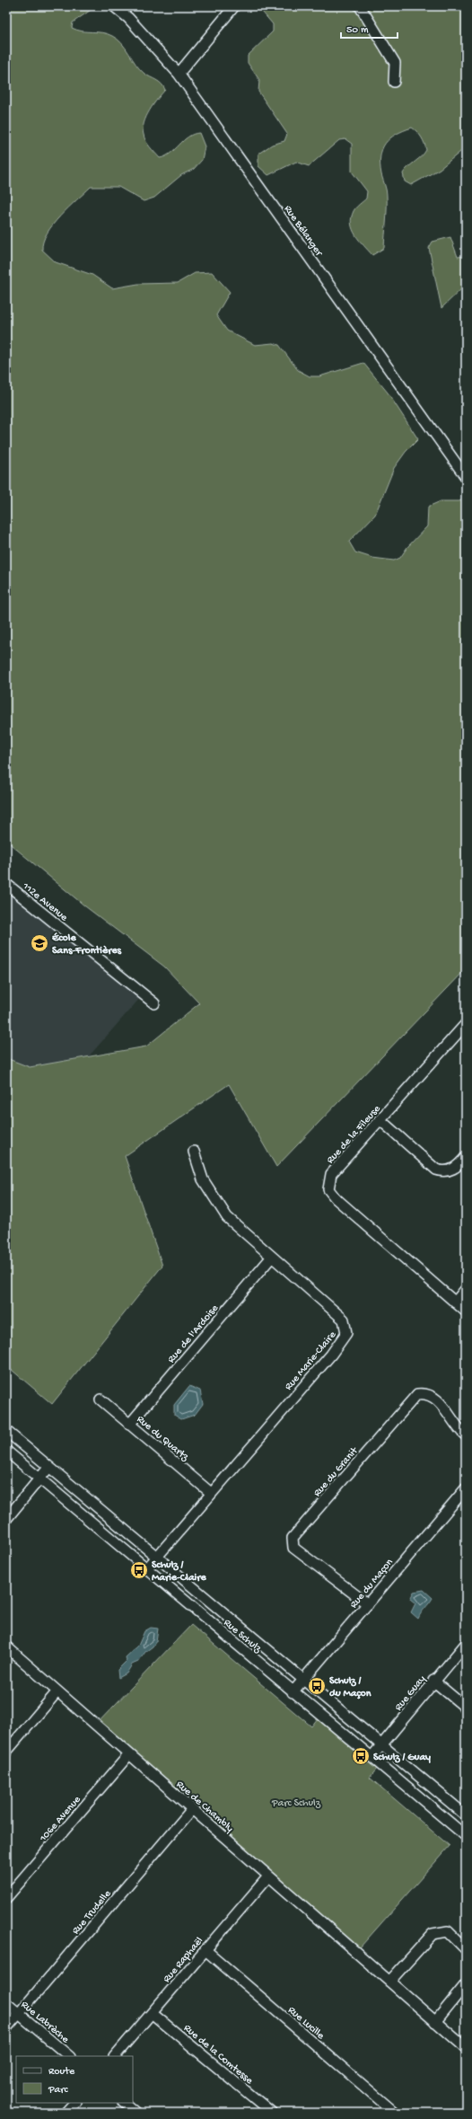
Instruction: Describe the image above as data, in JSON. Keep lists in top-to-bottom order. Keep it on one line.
{"streets":{"street":["Rue Bélanger","112e Avenue","Rue de la Fileuse","Rue de l'Ardoise","Rue Marie-Claire","Rue du Quartz","Rue du Granit","Rue du Maçon","Rue Schulz","Rue Guay","Rue de Chambly","106e Avenue","Rue Trudelle","Rue Raphaël","Rue Labrèche","Rue Lucille","Rue de la Comtesse"]},"crossings":[["Rue de l'Ardoise","Rue Marie-Claire"],["Rue de l'Ardoise","Rue du Quartz"],["Rue Marie-Claire","Rue du Quartz"],["Rue Marie-Claire","Rue Schulz"],["Rue du Granit","Rue du Maçon"],["Rue du Maçon","Rue Schulz"],["Rue Schulz","Rue Guay"],["Rue de Chambly","106e Avenue"],["Rue de Chambly","Rue Trudelle"],["Rue de Chambly","Rue Raphaël"],["Rue Trudelle","Rue Labrèche"],["Rue Raphaël","Rue Lucille"],["Rue Raphaël","Rue de la Comtesse"]],"parks":["Parc Schulz"],"places":{"school or university":["École Sans-Frontières"],"bus stop":["Schulz / Marie-Claire","Schulz / du Maçon","Schulz / Guay"]},"legend":["Route","Parc"],"scale_bar":"50 m"}
